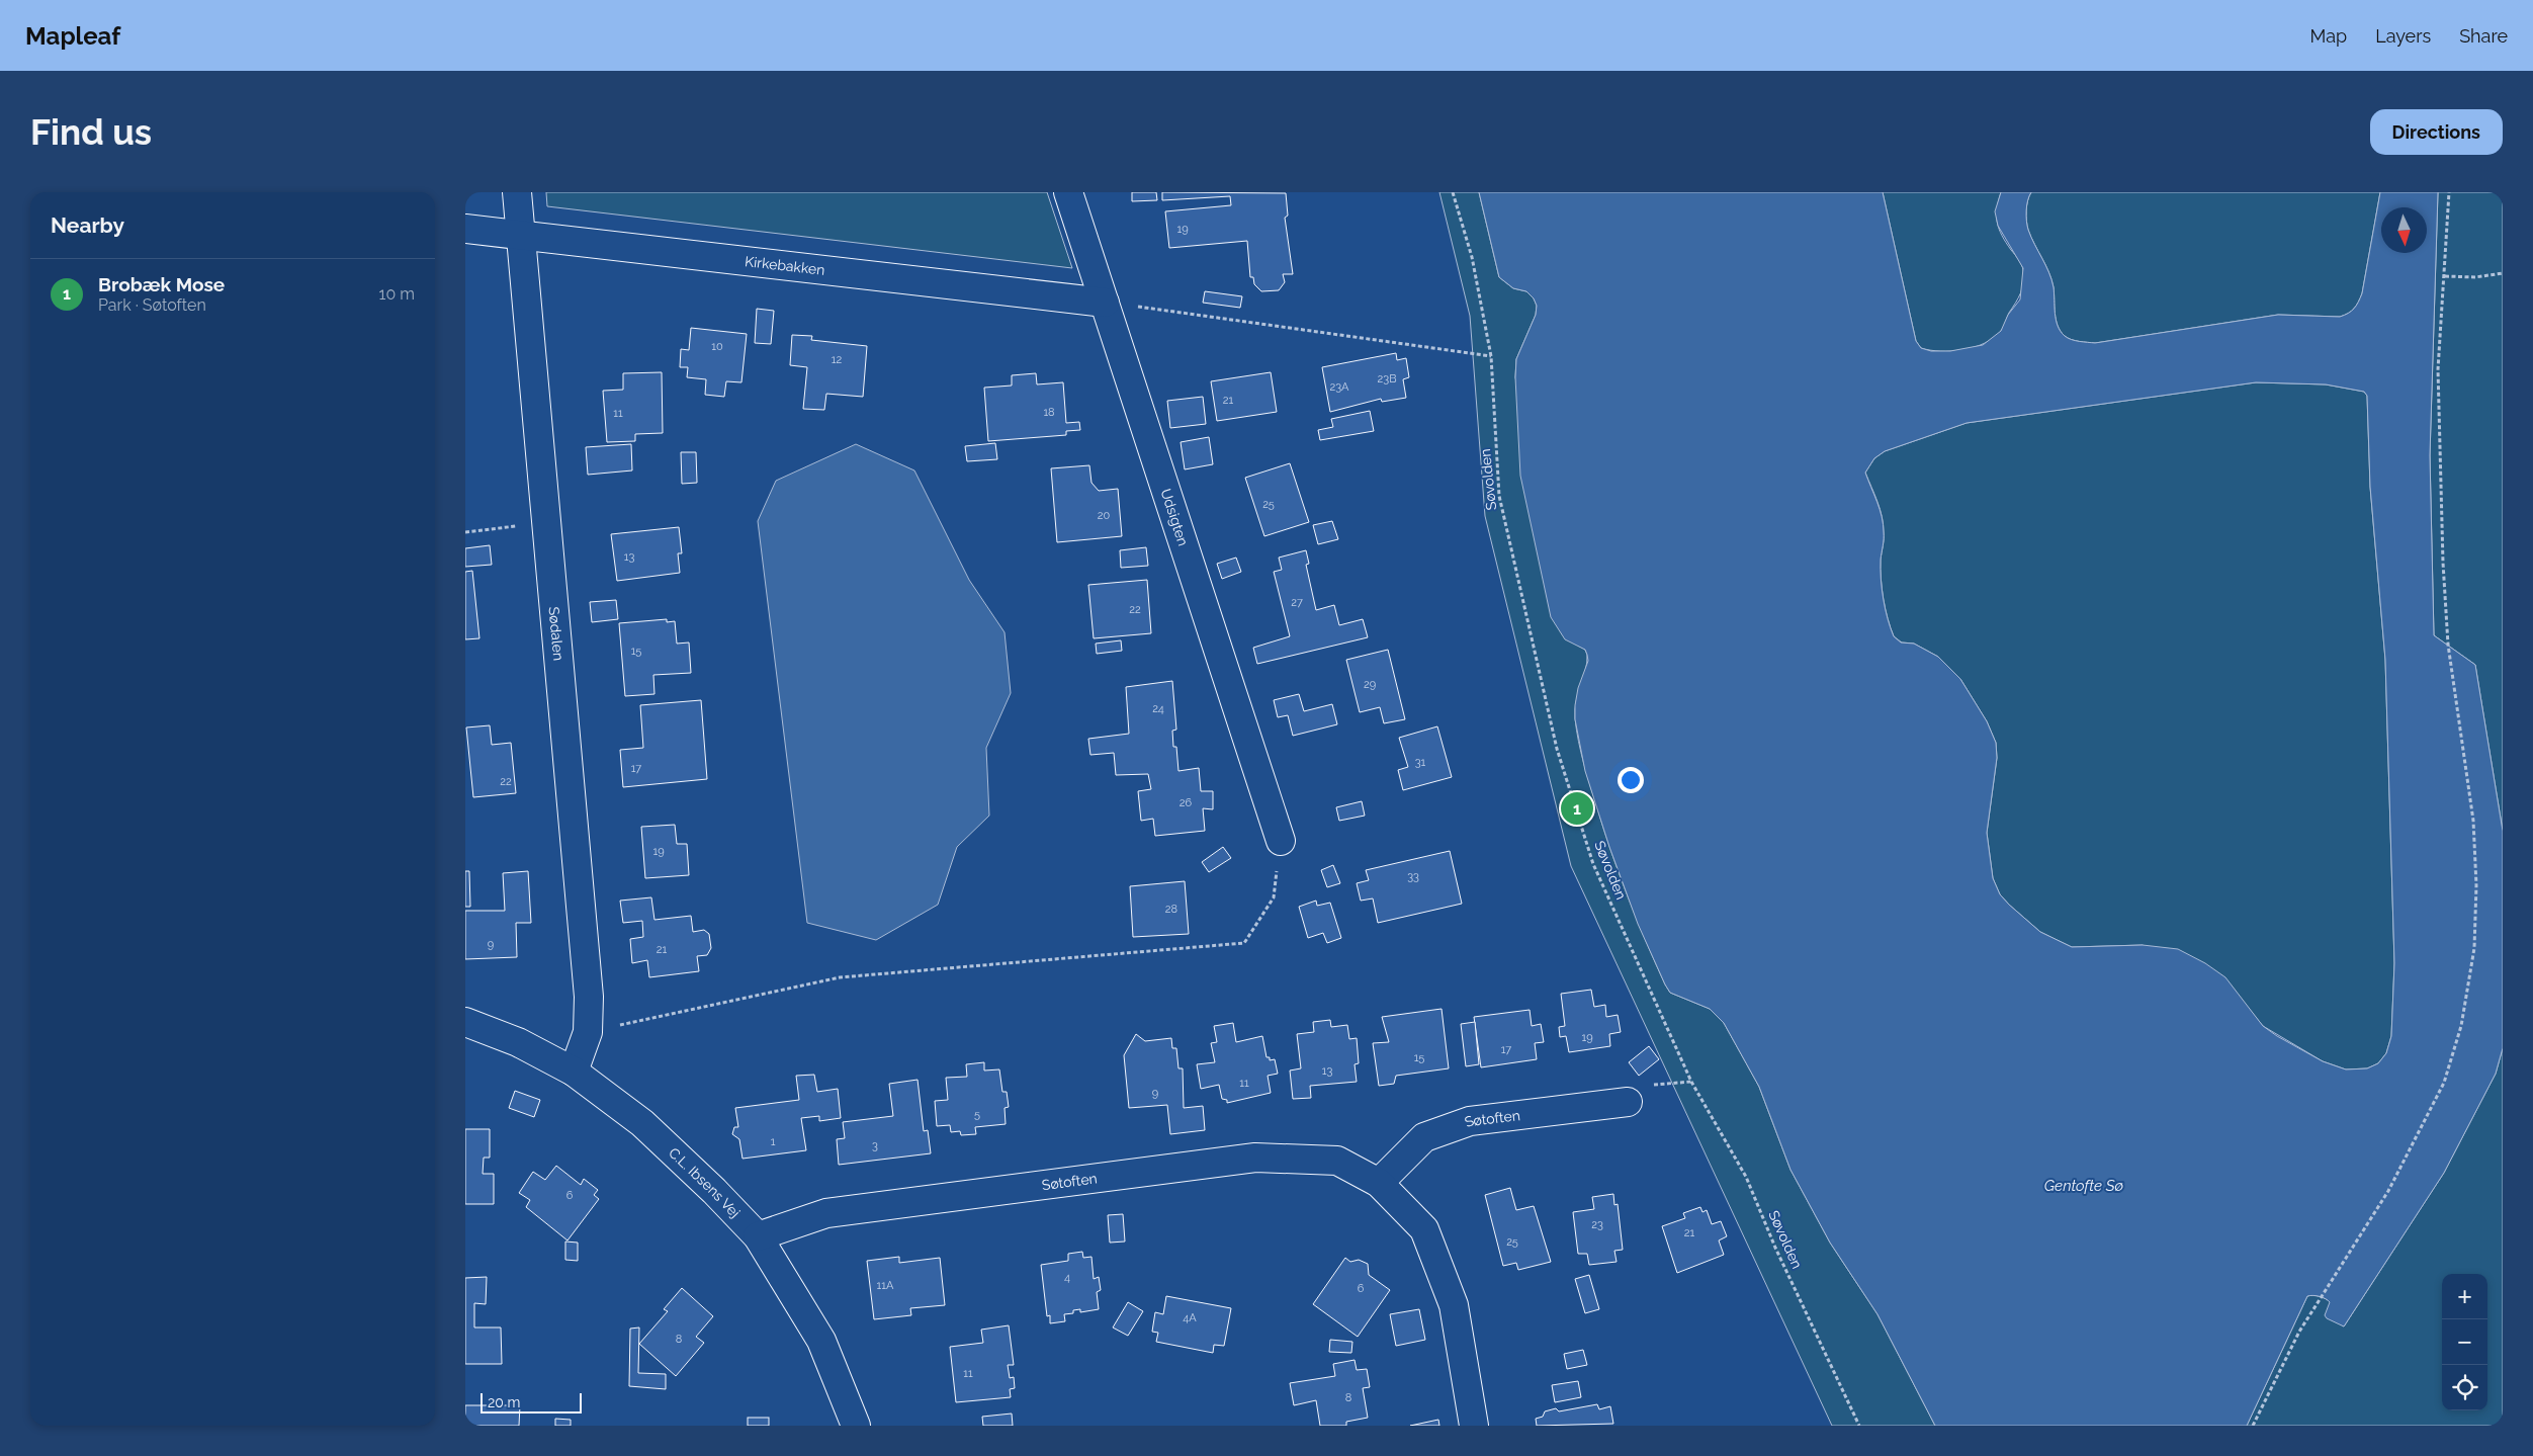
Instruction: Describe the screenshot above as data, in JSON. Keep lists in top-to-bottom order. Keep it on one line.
{"streets":{"street":["Kirkebakken","Udsigten","Sødalen","Søtoften","C.L. Ibsens Vej"],"path":["Søvolden"]},"crossings":[["Kirkebakken","Udsigten"],["Kirkebakken","Sødalen"],["Sødalen","C.L. Ibsens Vej"],["Søtoften","C.L. Ibsens Vej"]],"water":["Gentofte Sø"],"house_numbers":["19","10","12","23B","23A","21","18","11","25","20","13","27","22","15","29","24","31","17","22","26","19","33","28","9","21","19","17","15","13","11","9","5","1","3","6","23","21","25","4","11A","6","4A","8","11","8"],"scale_bar":"20 m","north":"bottom","page":{"header":"Mapleaf","nav":["Map","Layers","Share"],"buttons":"Directions","title":"Find us","heading":"Nearby","list":[{"mark":"1","name":"Brobæk Mose","note":"Park · Søtoften","value":"10 m"}],"pins":"1","map_buttons":["+","−"],"scale":"20 m"}}
